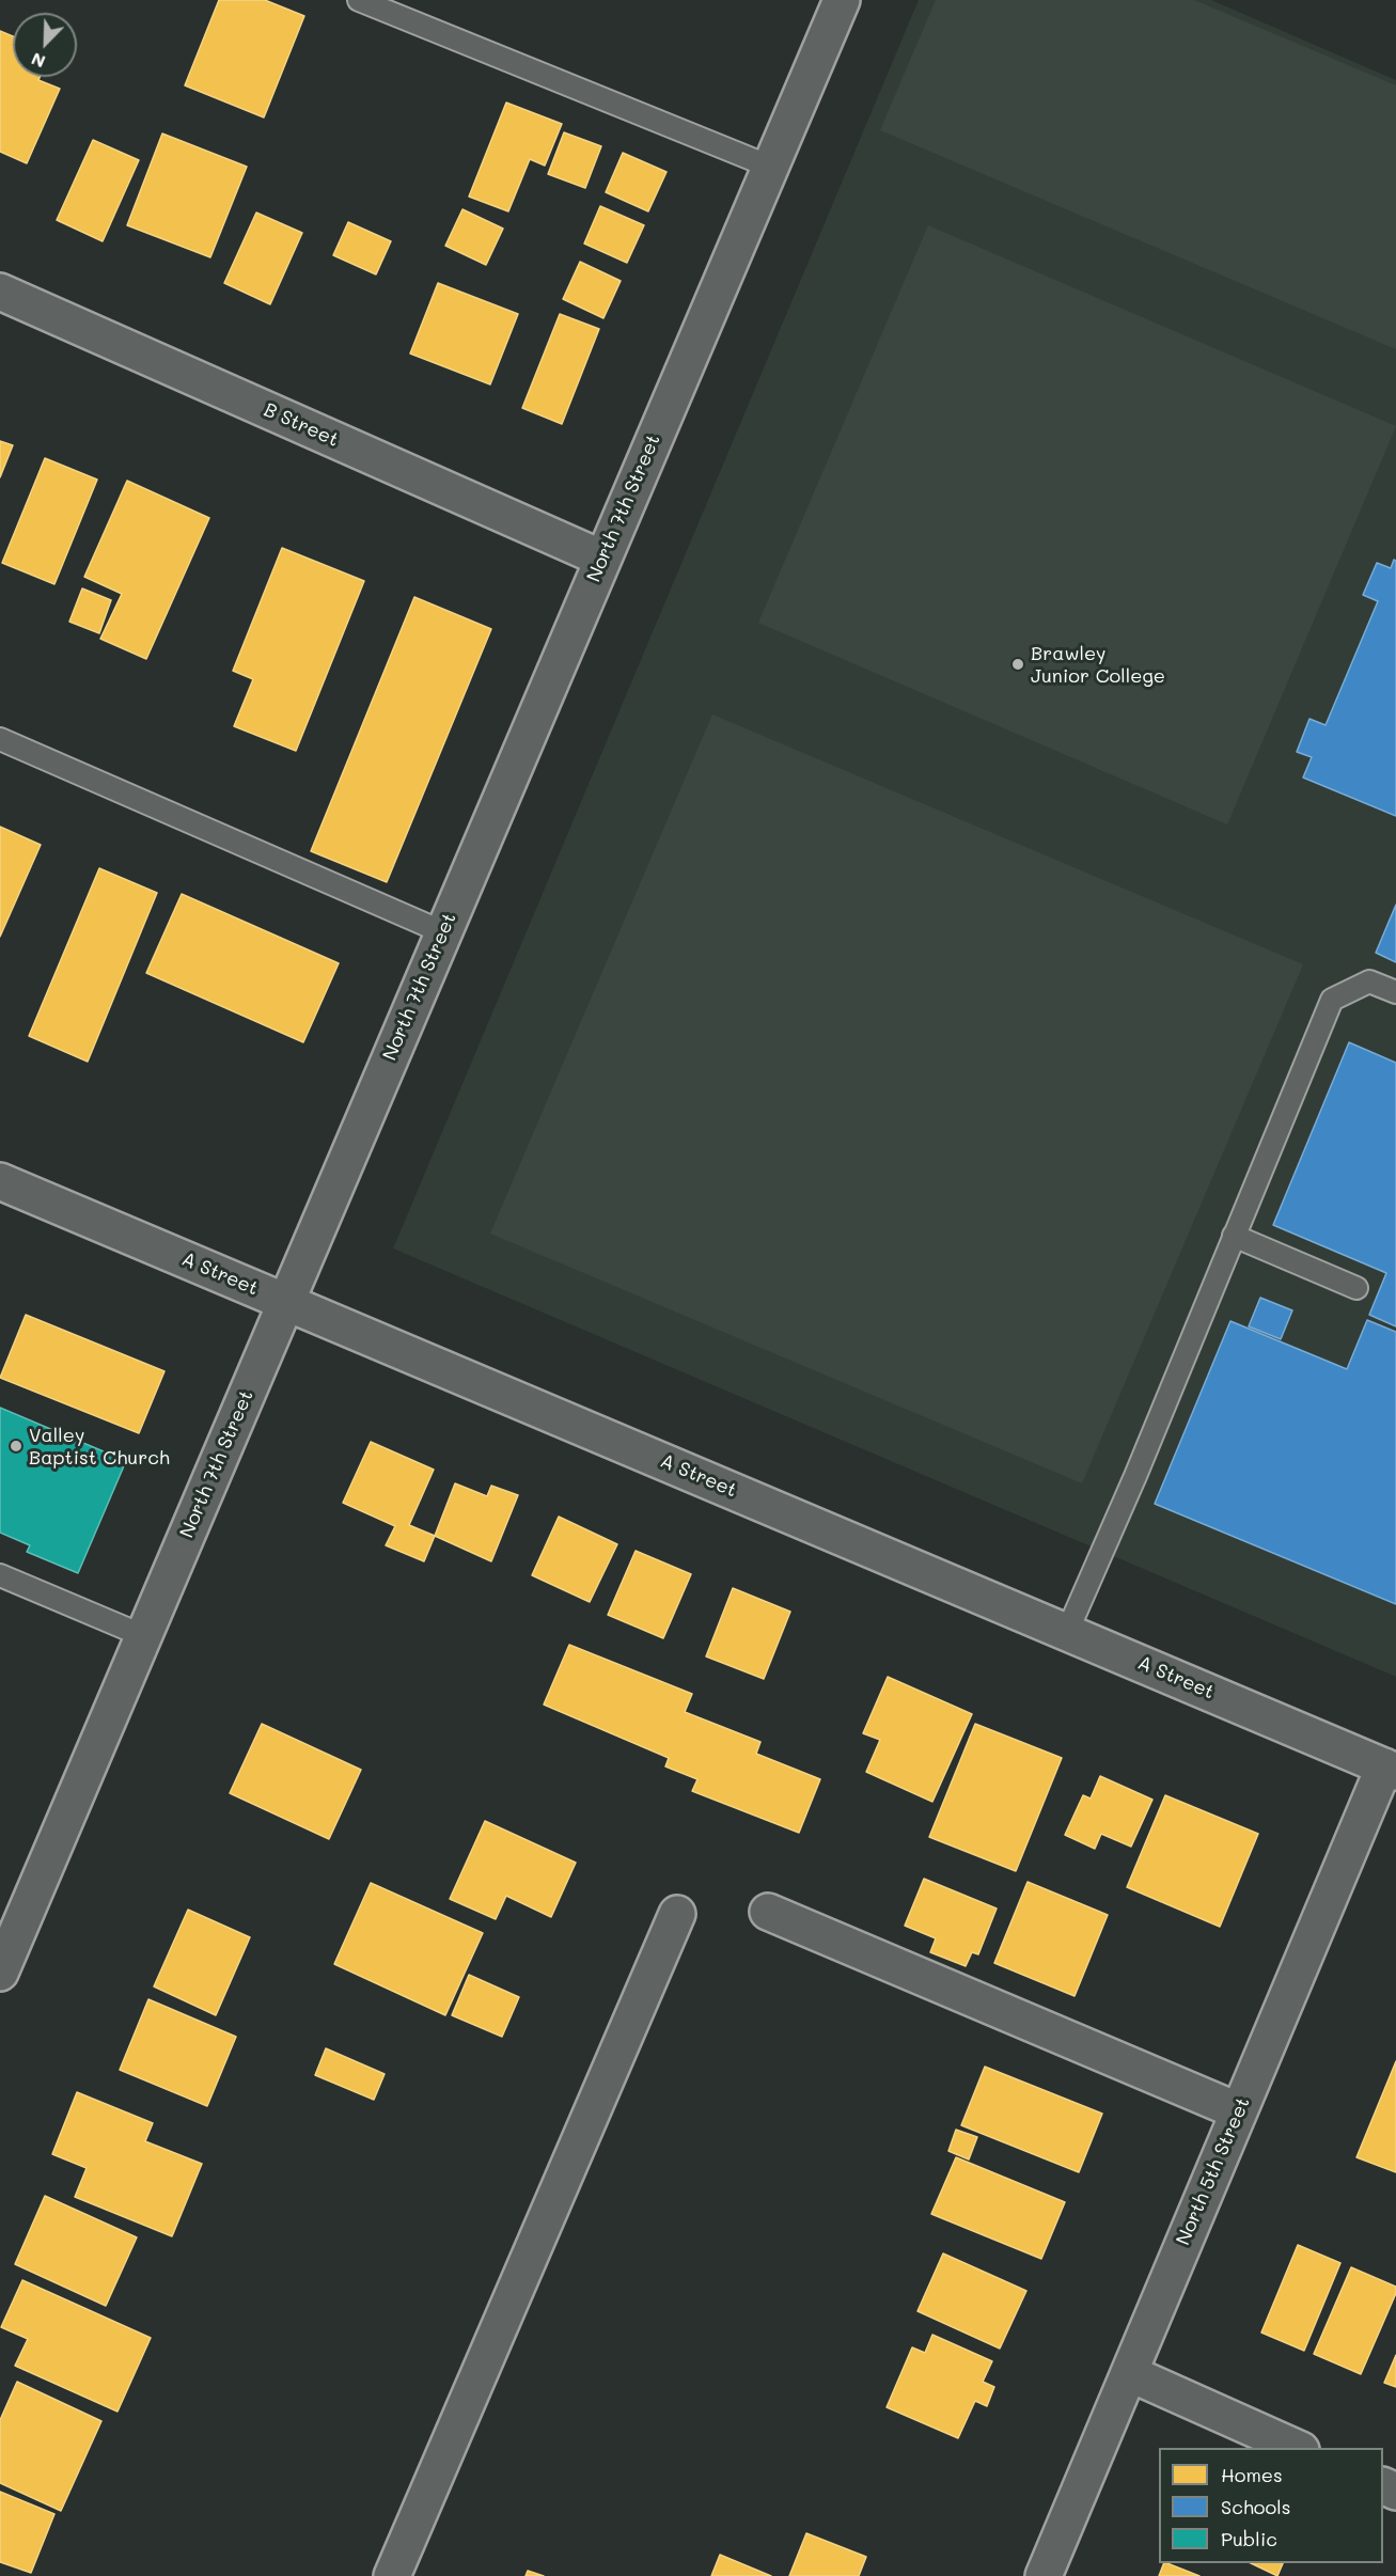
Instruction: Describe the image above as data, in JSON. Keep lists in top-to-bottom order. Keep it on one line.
{"streets":{"street":["B Street","North 7th Street","A Street","North 5th Street"]},"crossings":[["B Street","North 7th Street"],["North 7th Street","A Street"],["A Street","North 5th Street"]],"places":["Brawley Junior College","Valley Baptist Church"],"legend":["Homes","Schools","Public"],"north":"bottom left"}
